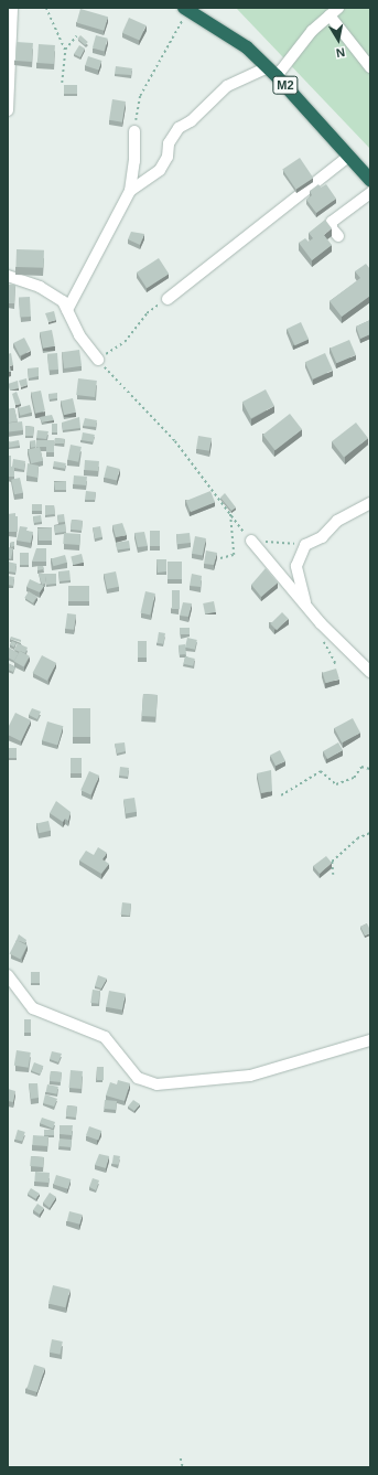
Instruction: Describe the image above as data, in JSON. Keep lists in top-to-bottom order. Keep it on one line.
{"streets":{"highway":["M2"]},"north":"bottom"}
